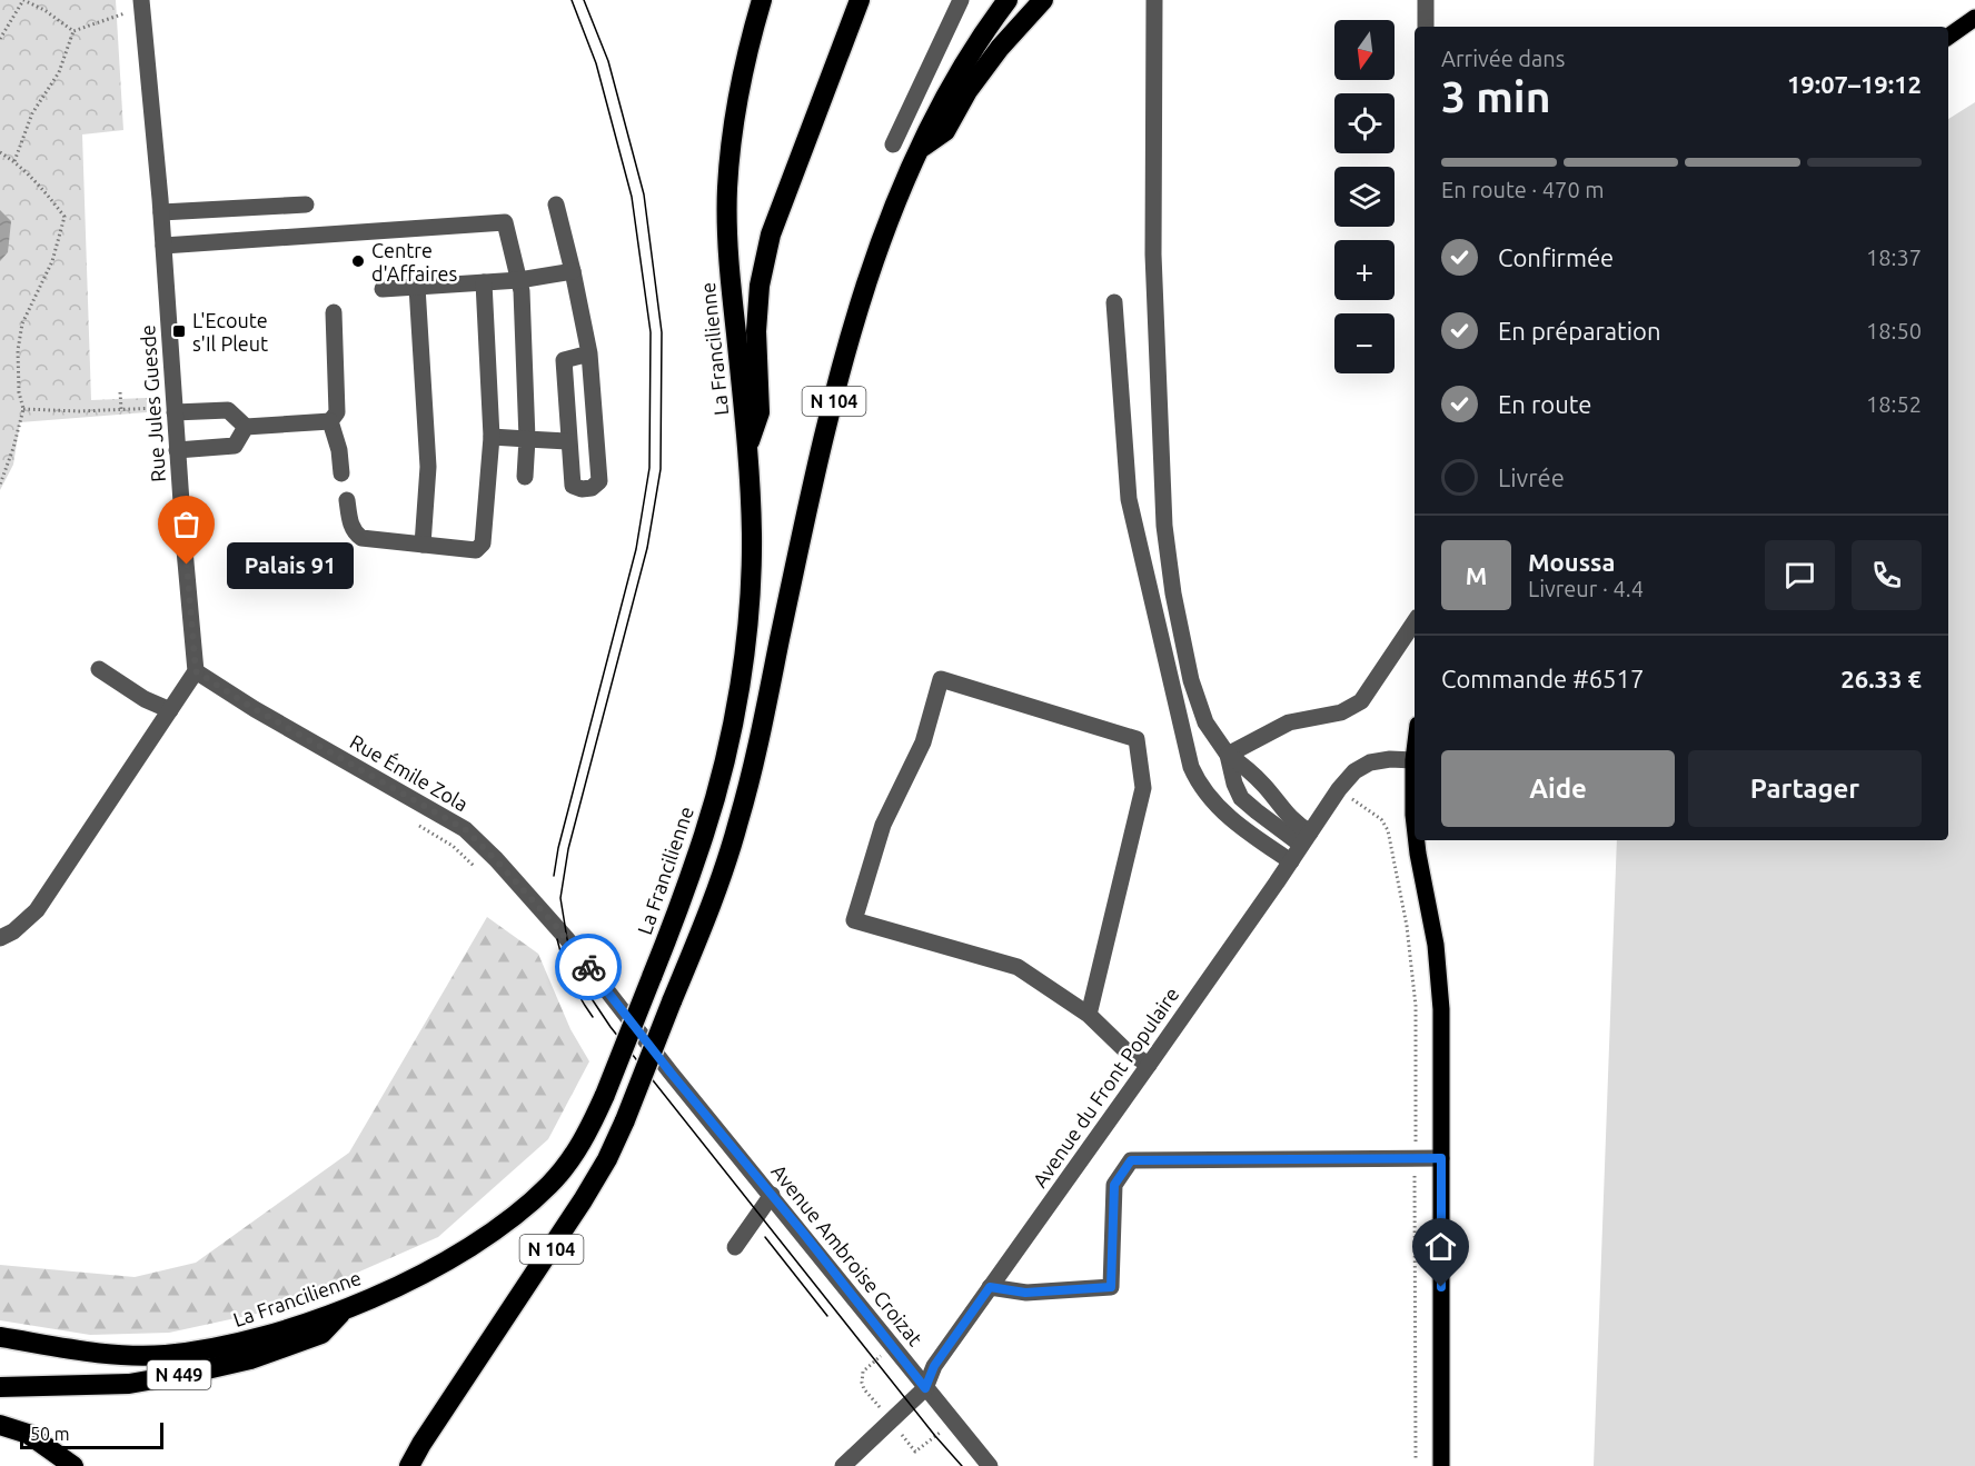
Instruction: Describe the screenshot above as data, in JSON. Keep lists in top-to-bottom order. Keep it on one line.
{"streets":{"highway":["La Francilienne","N 104","N 449"],"street":["Rue Jules Guesde","Rue Émile Zola","Avenue du Front Populaire","Avenue Ambroise Croizat"]},"crossings":[["La Francilienne","N 449"],["Rue Jules Guesde","Rue Émile Zola"],["Rue Émile Zola","Avenue Ambroise Croizat"],["Avenue du Front Populaire","Avenue Ambroise Croizat"]],"places":{"other":["Centre d'Affaires","Palais 91"],"transit":["L'Ecoute s'Il Pleut"]},"scale_bar":"50 m","north":"bottom","page":{"map_buttons":["+","−"],"heading":["3 min","Arrivée dans","19:07–19:12"],"panel":["Moussa","Livreur · 4.4","Commande #6517","26.33 €"],"bar":"En route · 470 m","list":[["Confirmée","18:37"],["En préparation","18:50"],["En route","18:52"],"Livrée"],"round":"M","bubble":"Palais 91","buttons":["Aide","Partager"],"scale":"50 m"}}
